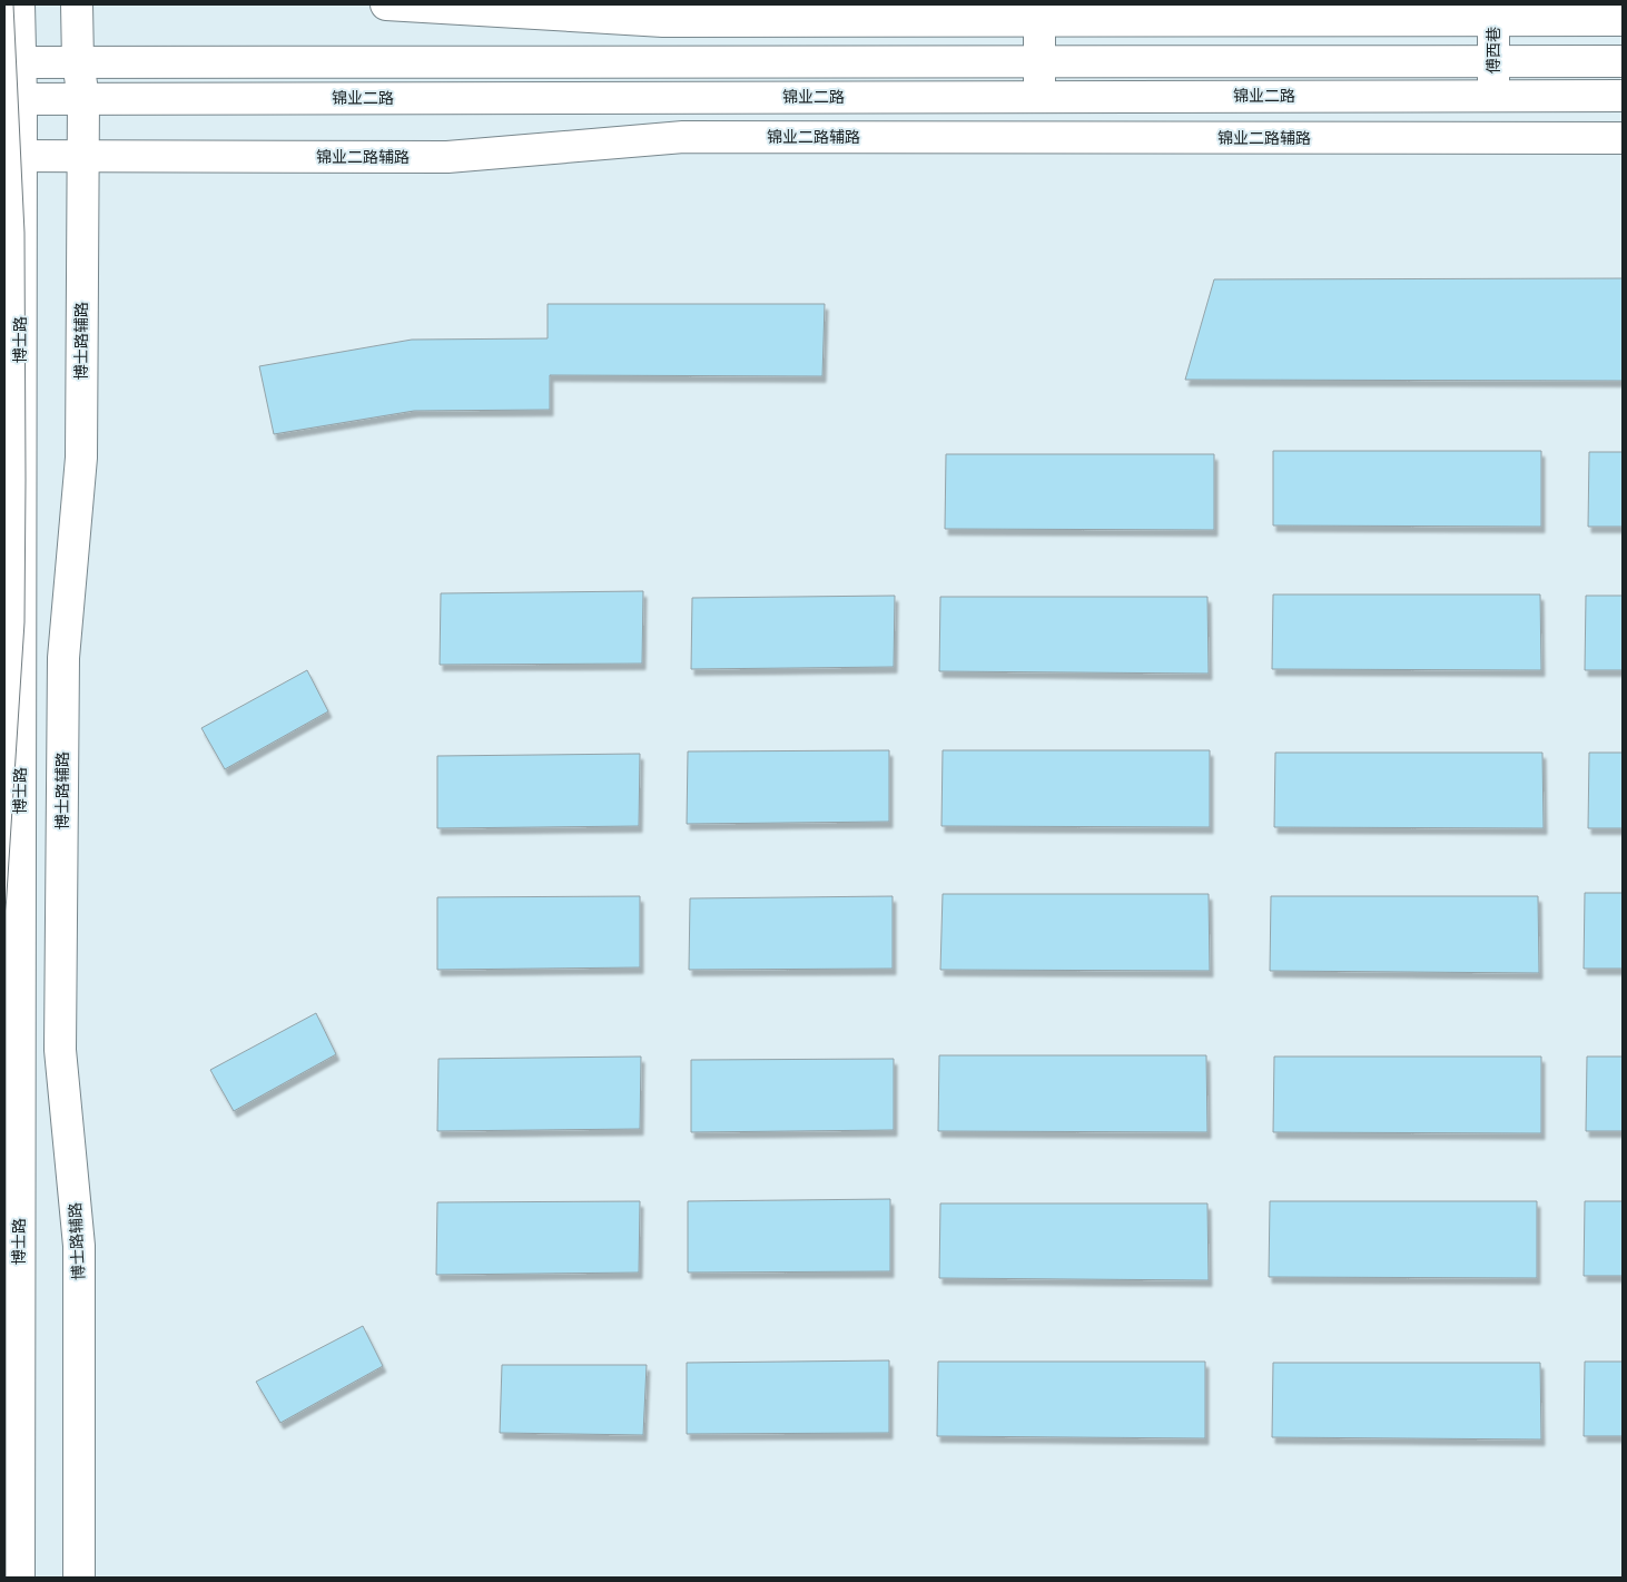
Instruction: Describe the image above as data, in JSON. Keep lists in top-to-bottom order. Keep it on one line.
{"streets":{"main road":["傅西巷","锦业二路","锦业二路辅路","博士路","博士路辅路"]},"crossings":[["傅西巷","锦业二路"],["锦业二路","博士路"],["锦业二路","博士路辅路"],["锦业二路辅路","博士路"],["锦业二路辅路","博士路辅路"]]}
